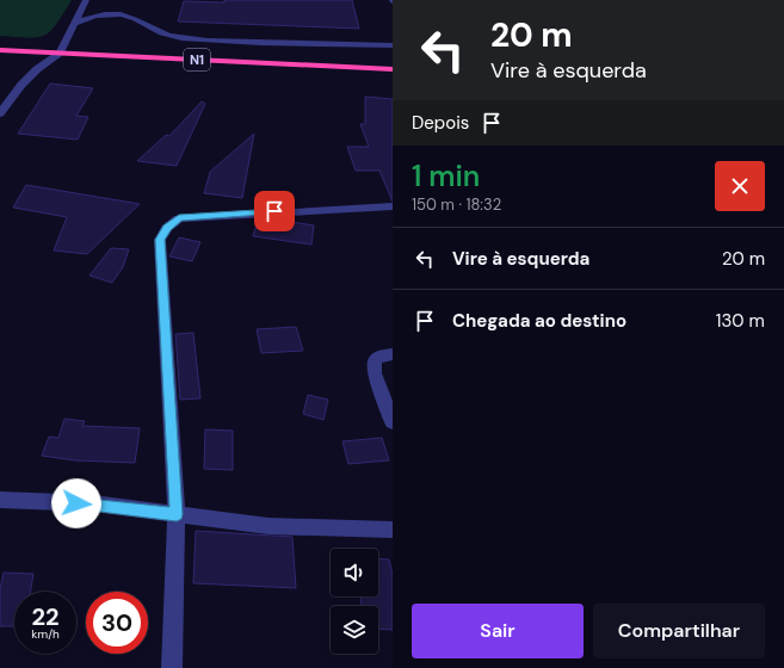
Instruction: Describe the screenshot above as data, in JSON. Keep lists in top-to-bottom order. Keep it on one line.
{"streets":{"highway":["N1"]},"page":{"turn":["20 m","Vire à esquerda"],"then":"Depois","heading":["1 min","150 m · 18:32"],"list":[{"name":"Vire à esquerda","value":"20 m"},{"name":"Chegada ao destino","value":"130 m"}],"speed":"22 km/h","limit":"30","buttons":["Sair","Compartilhar"]}}
